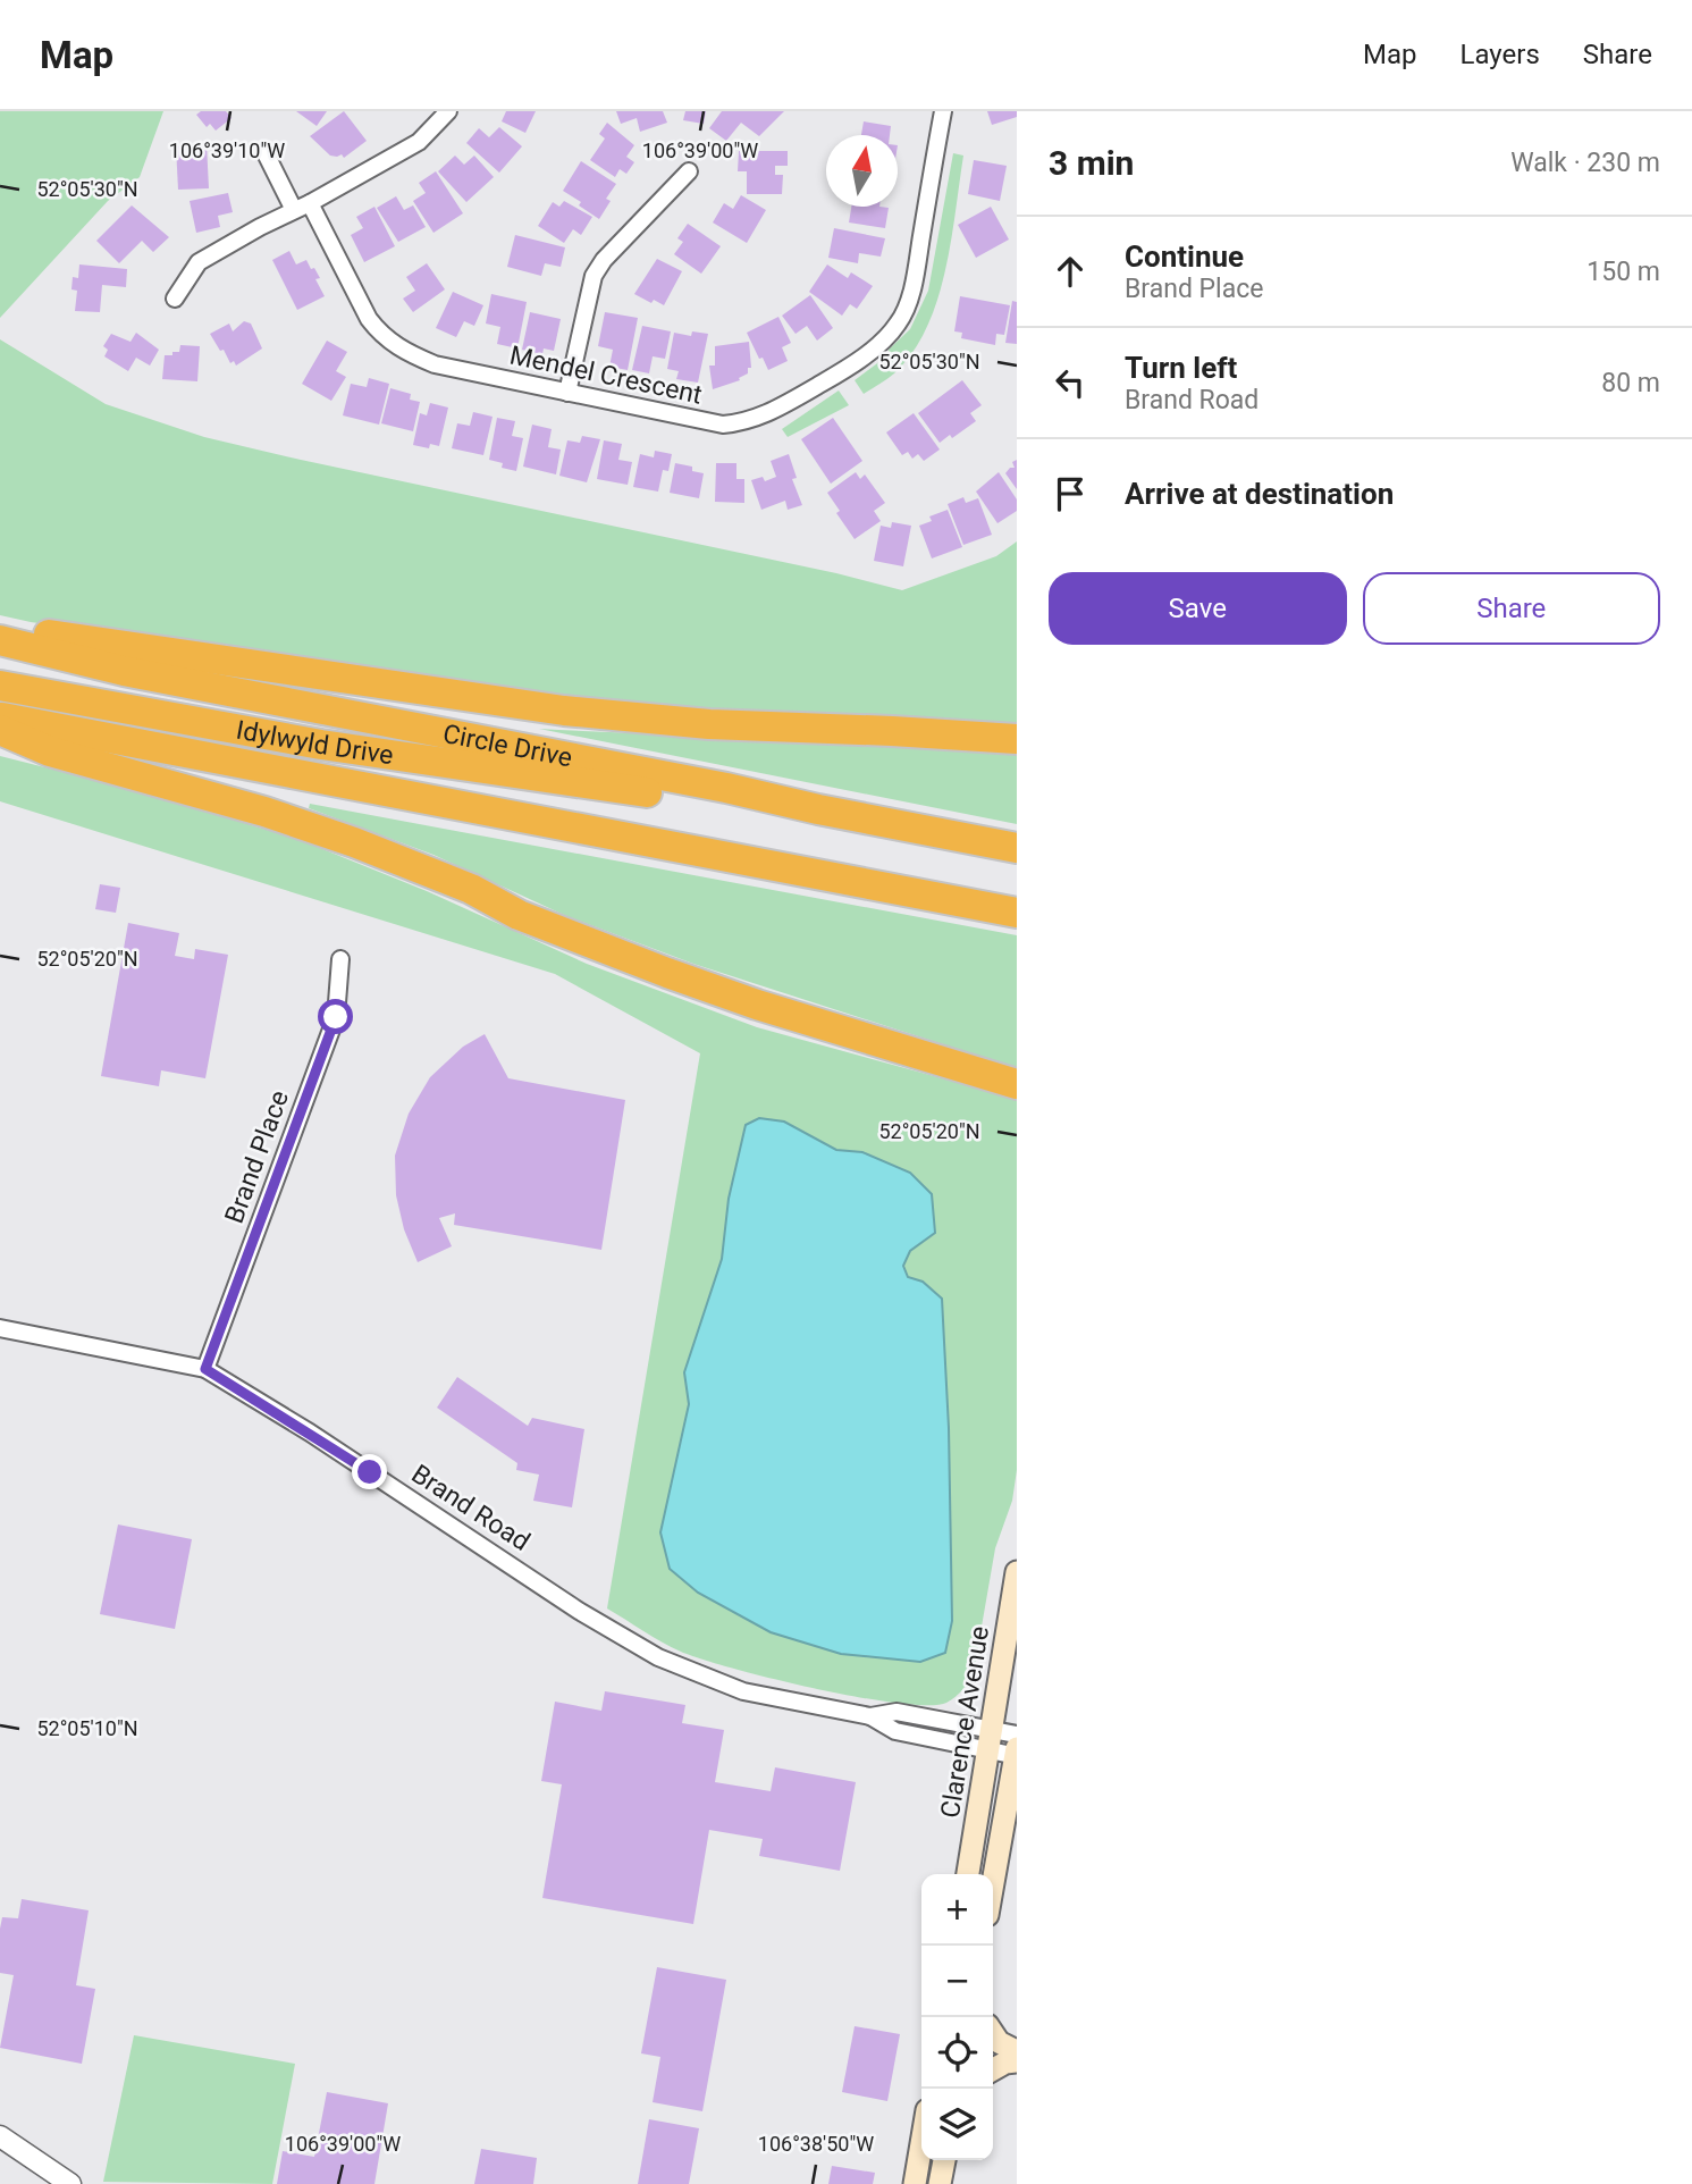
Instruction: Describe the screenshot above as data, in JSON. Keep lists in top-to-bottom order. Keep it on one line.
{"streets":{"highway":["Idylwyld Drive","Circle Drive"],"main road":["Clarence Avenue"],"street":["Mendel Crescent","Brand Place","Brand Road"]},"crossings":[["Idylwyld Drive","Circle Drive"],["Brand Place","Brand Road"],["Brand Road","Clarence Avenue"]],"north":"top","page":{"header":"Map","nav":["Map","Layers","Share"],"heading":["3 min","Walk · 230 m"],"list":[["Continue","Brand Place","150 m"],["Turn left","Brand Road","80 m"],"Arrive at destination"],"buttons":["Save","Share"],"map_buttons":["+","−"]},"coordinates":["106°39'10\"W","106°39'00\"W","52°05'30\"N","52°05'20\"N","52°05'10\"N","106°38'50\"W"]}
